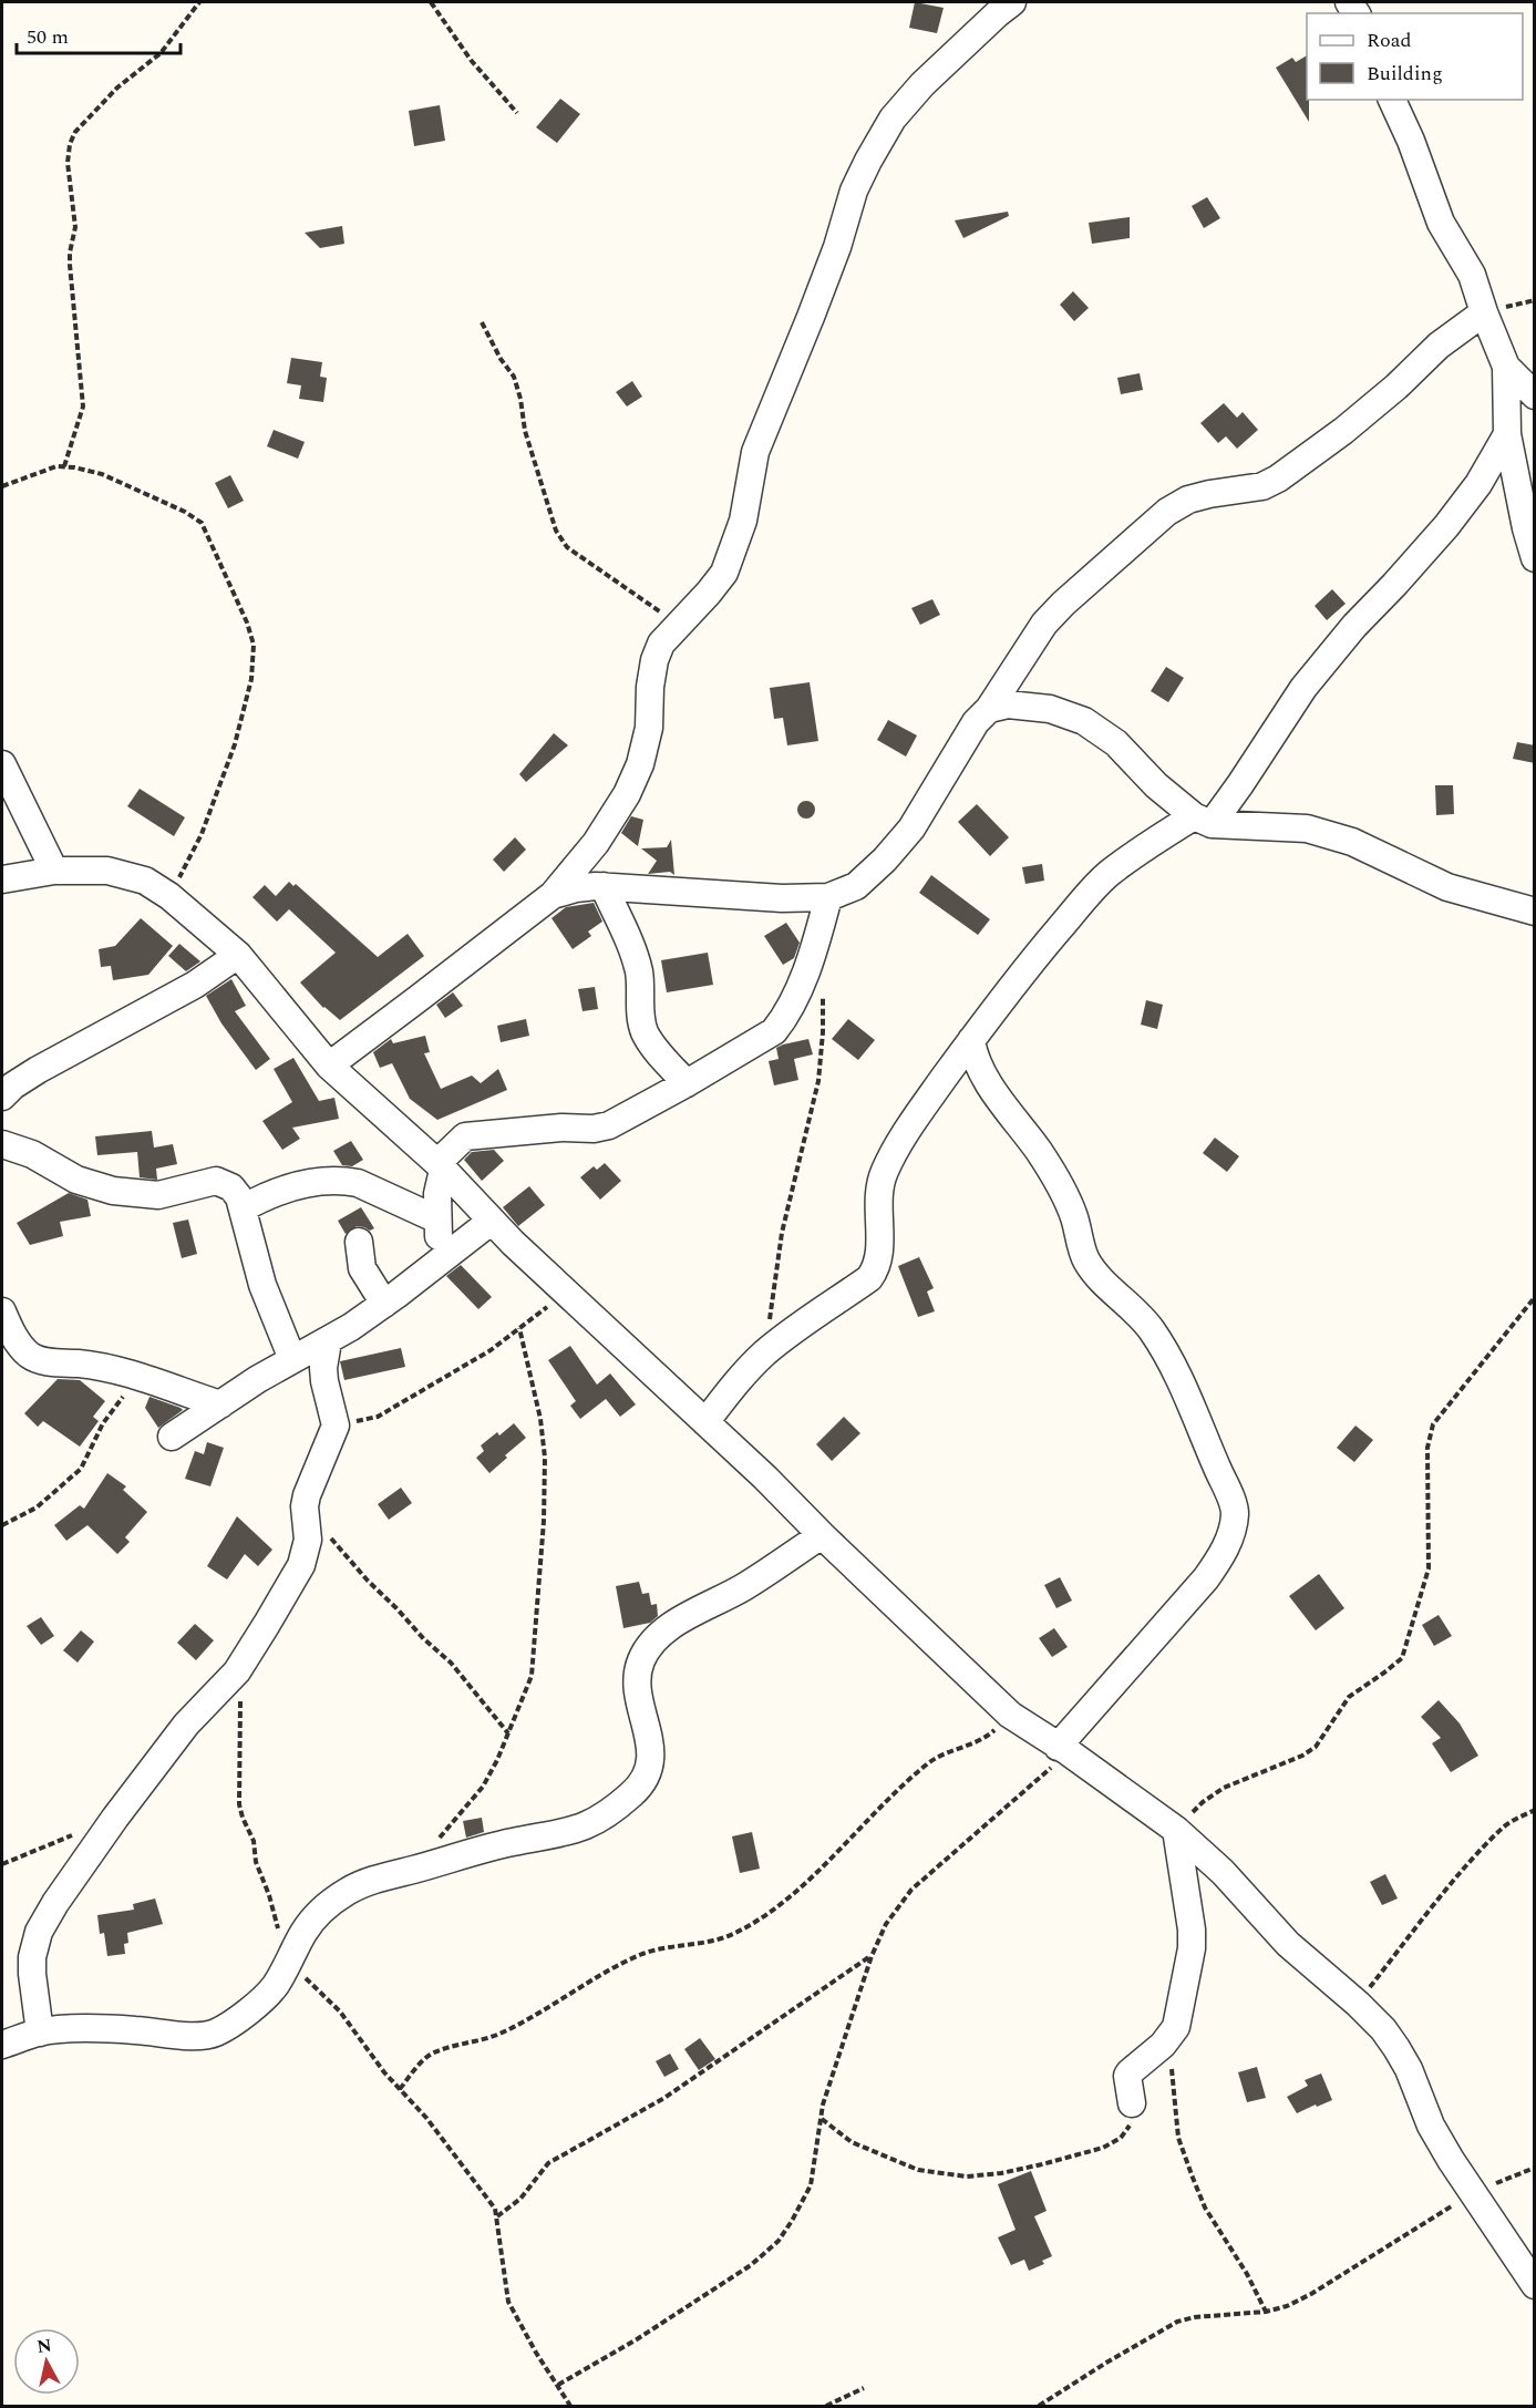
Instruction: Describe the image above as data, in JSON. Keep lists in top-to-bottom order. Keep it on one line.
{"legend":["Road","Building"],"scale_bar":"50 m","north":"top"}
